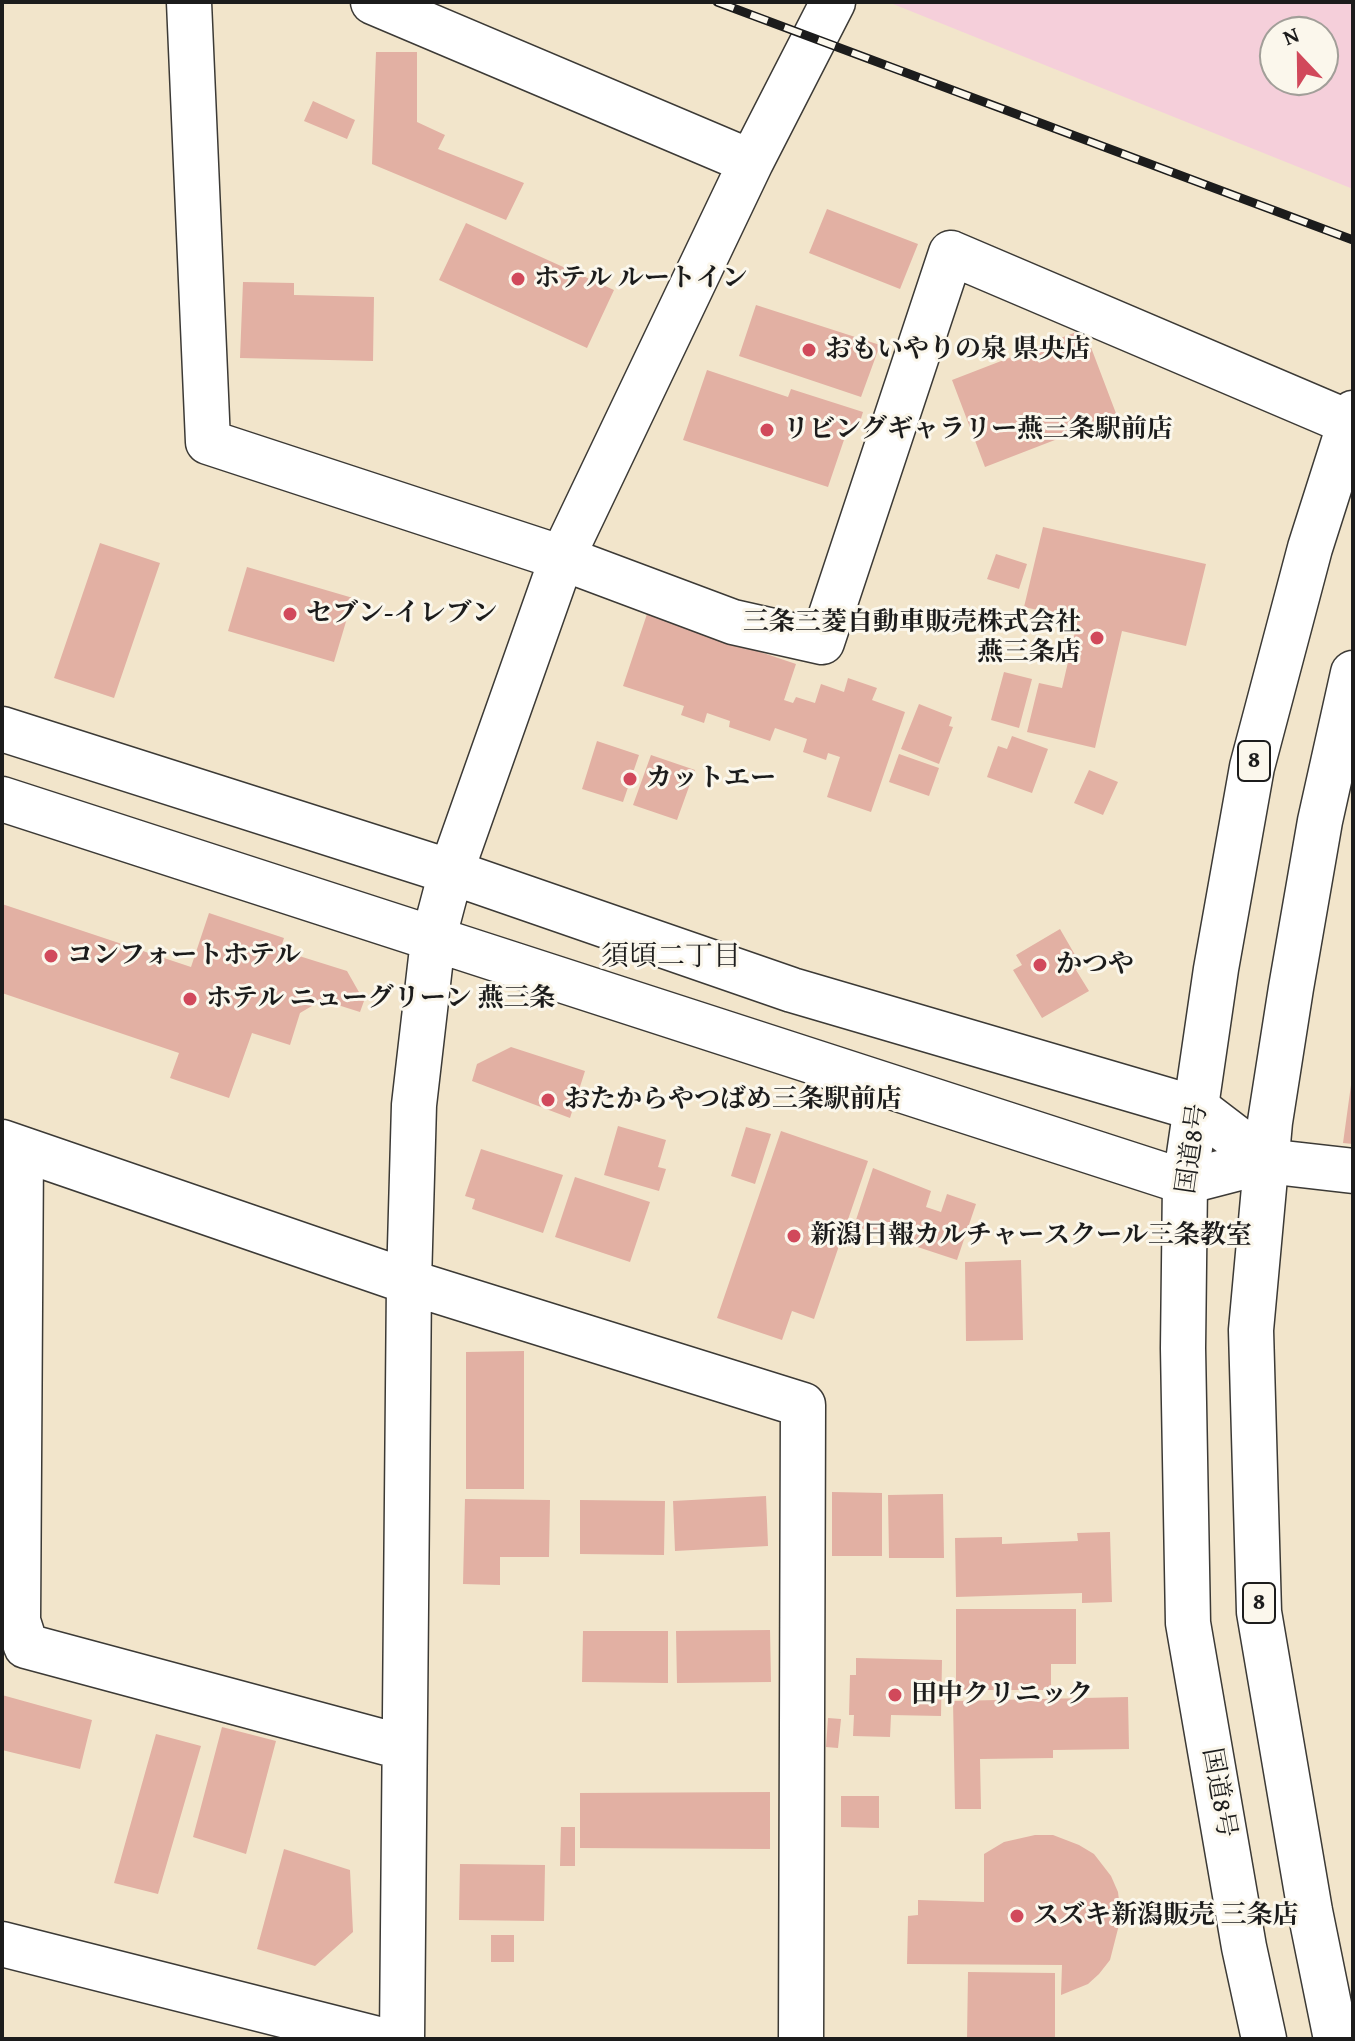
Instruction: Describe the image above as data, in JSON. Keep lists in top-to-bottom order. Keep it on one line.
{"streets":{"main road":["8","国道8号"]},"districts":["須頃二丁目"],"places":["ホテル ルートイン","おもいやりの泉 県央店","リビングギャラリー燕三条駅前店","セブン-イレブン","三条三菱自動車販売株式会社 燕三条店","カットエー","コンフォートホテル","かつや","ホテル ニューグリーン 燕三条","おたからやつばめ三条駅前店","新潟日報カルチャースクール三条教室","田中クリニック","スズキ新潟販売 三条店"],"north":"top"}
